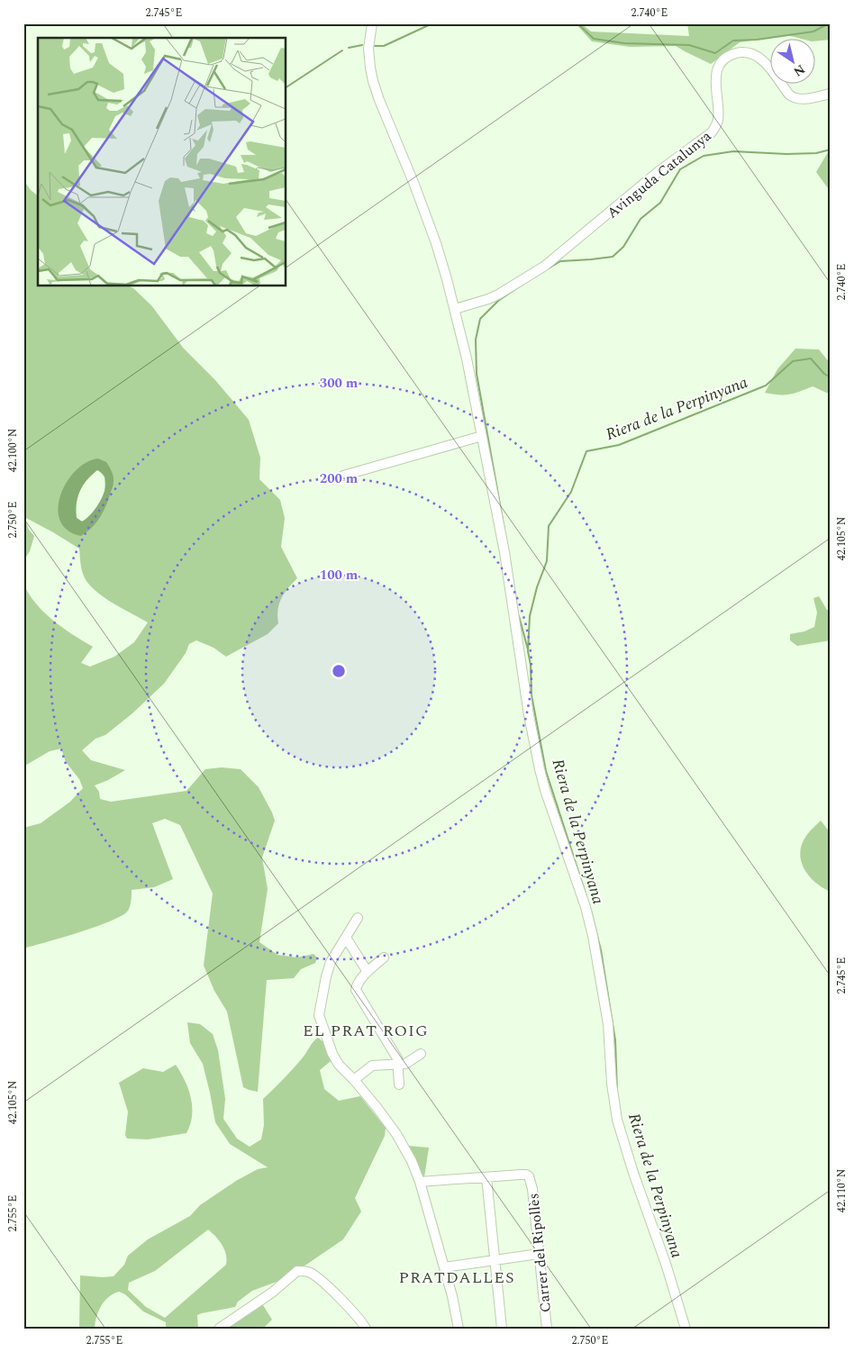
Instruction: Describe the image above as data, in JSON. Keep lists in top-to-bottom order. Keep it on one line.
{"streets":{"street":["Avinguda Catalunya","Carrer del Ripollès"]},"districts":["EL PRAT ROIG","PRATDALLES"],"water":["Riera de la Perpinyana"],"north":"bottom right","coordinates":["2.745°E","2.740°E","42.100°N","2.750°E","42.105°N","42.110°N","2.755°E"],"rings":["300 m","200 m","100 m"]}
